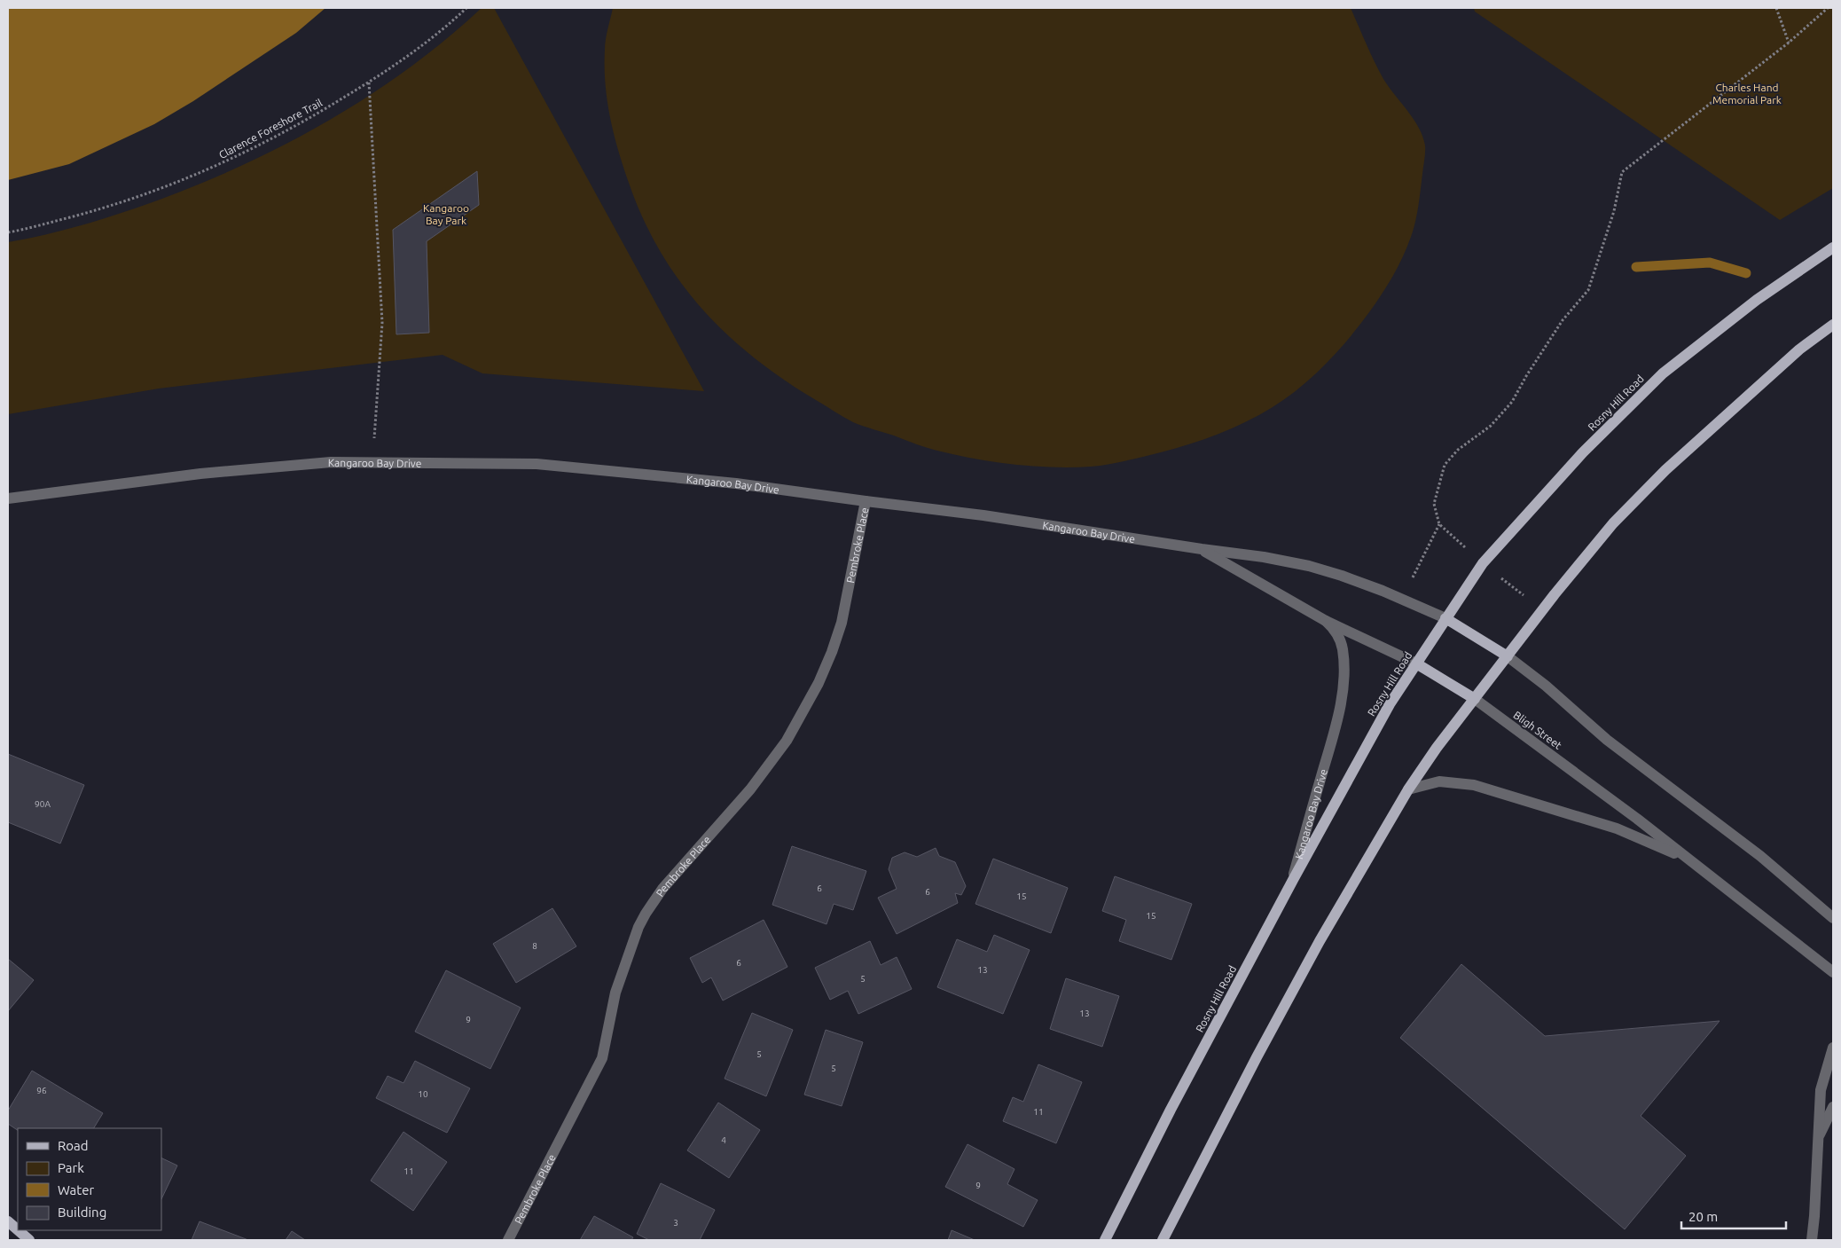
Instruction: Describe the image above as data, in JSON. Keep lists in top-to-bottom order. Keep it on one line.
{"streets":{"main road":["Rosny Hill Road","Bligh Street"],"street":["Kangaroo Bay Drive","Pembroke Place"],"path":["Clarence Foreshore Trail"]},"crossings":[["Rosny Hill Road","Kangaroo Bay Drive"],["Rosny Hill Road","Bligh Street"],["Kangaroo Bay Drive","Pembroke Place"],["Kangaroo Bay Drive","Bligh Street"]],"parks":["Charles Hand Memorial Park","Kangaroo Bay Park"],"house_numbers":["90A","6","6","15","15","8","6","13","5","13","9","5","5","96","10","11","4","11","9","3"],"legend":["Road","Park","Water","Building"],"scale_bar":"20 m"}
